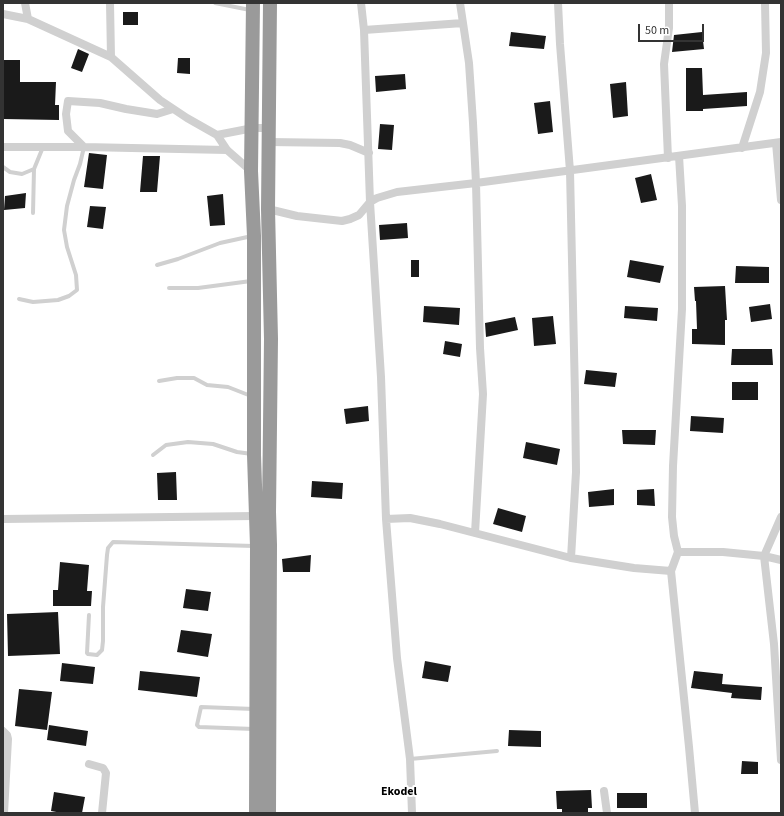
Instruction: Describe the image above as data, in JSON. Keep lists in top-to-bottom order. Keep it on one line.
{"districts":["Ekodel"],"scale_bar":"50 m"}
